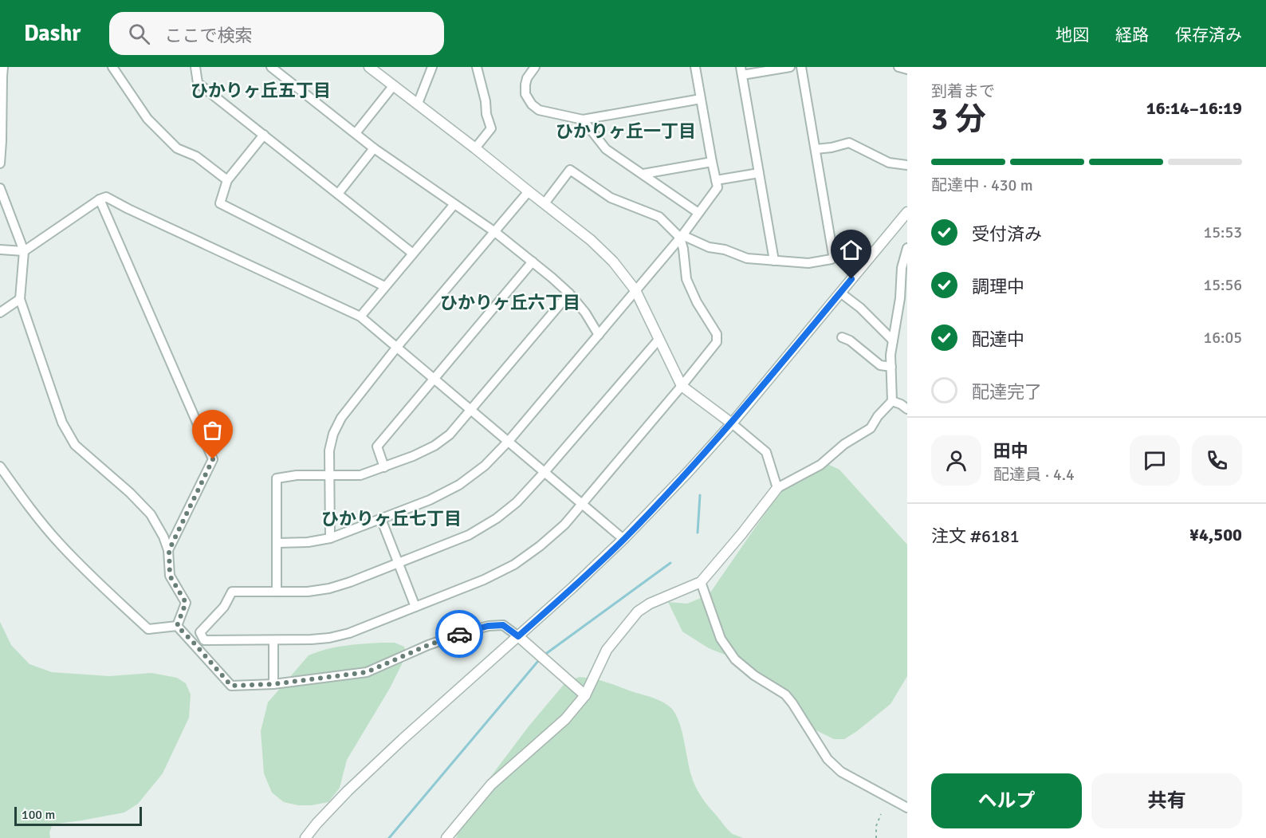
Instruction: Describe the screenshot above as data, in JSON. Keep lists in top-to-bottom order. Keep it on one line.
{"districts":["ひかりヶ丘五丁目","ひかりヶ丘一丁目","ひかりヶ丘六丁目","ひかりヶ丘七丁目"],"scale_bar":"100 m","page":{"header":"Dashr","search":"ここで検索","nav":["地図","経路","保存済み"],"heading":["3 分","到着まで","16:14–16:19"],"panel":["田中","配達員 · 4.4","注文 #6181","¥4,500"],"bar":"配達中 · 430 m","list":[["受付済み","15:53"],["調理中","15:56"],["配達中","16:05"],"配達完了"],"buttons":["ヘルプ","共有"],"scale":"100 m"}}
